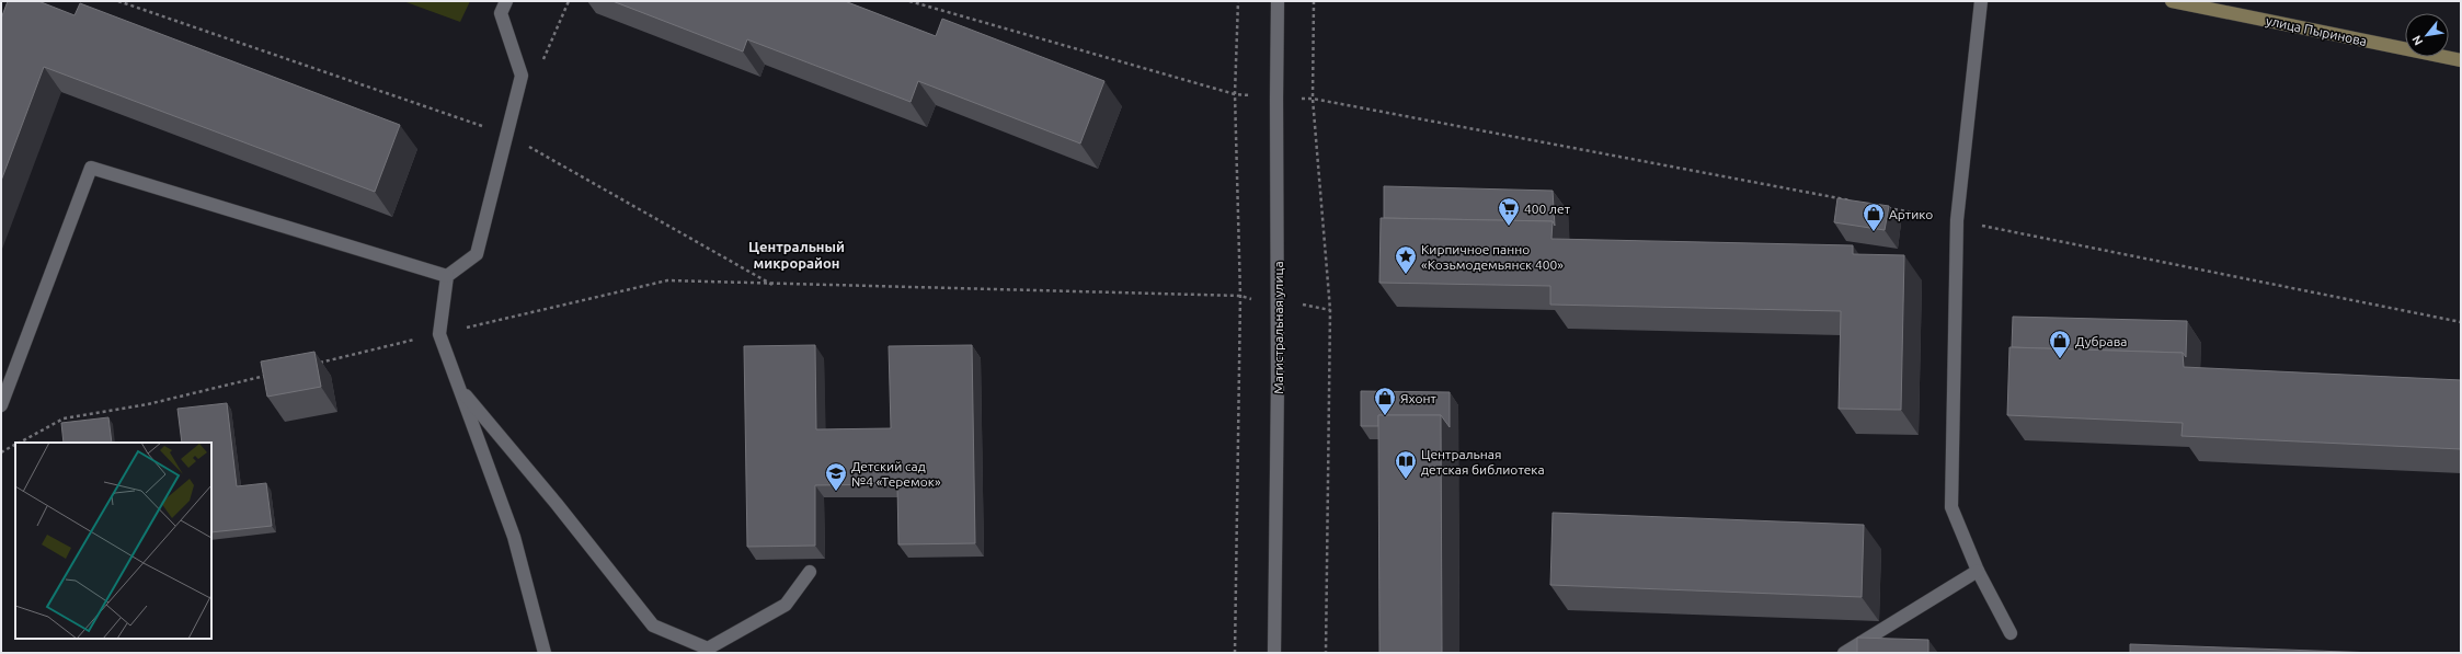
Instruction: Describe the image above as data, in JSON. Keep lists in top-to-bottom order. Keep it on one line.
{"streets":{"main road":["улица Пыринова"],"street":["Магистральная улица"]},"districts":["Центральный микрорайон"],"places":{"supermarket":["400 лет"],"shop":["Артико","Дубрава","Яхонт"],"place":["Кирпичное панно «Козьмодемьянск 400»"],"library":["Центральная детская библиотека"],"school or university":["Детский сад №4 «Теремок»"]},"north":"bottom left"}
